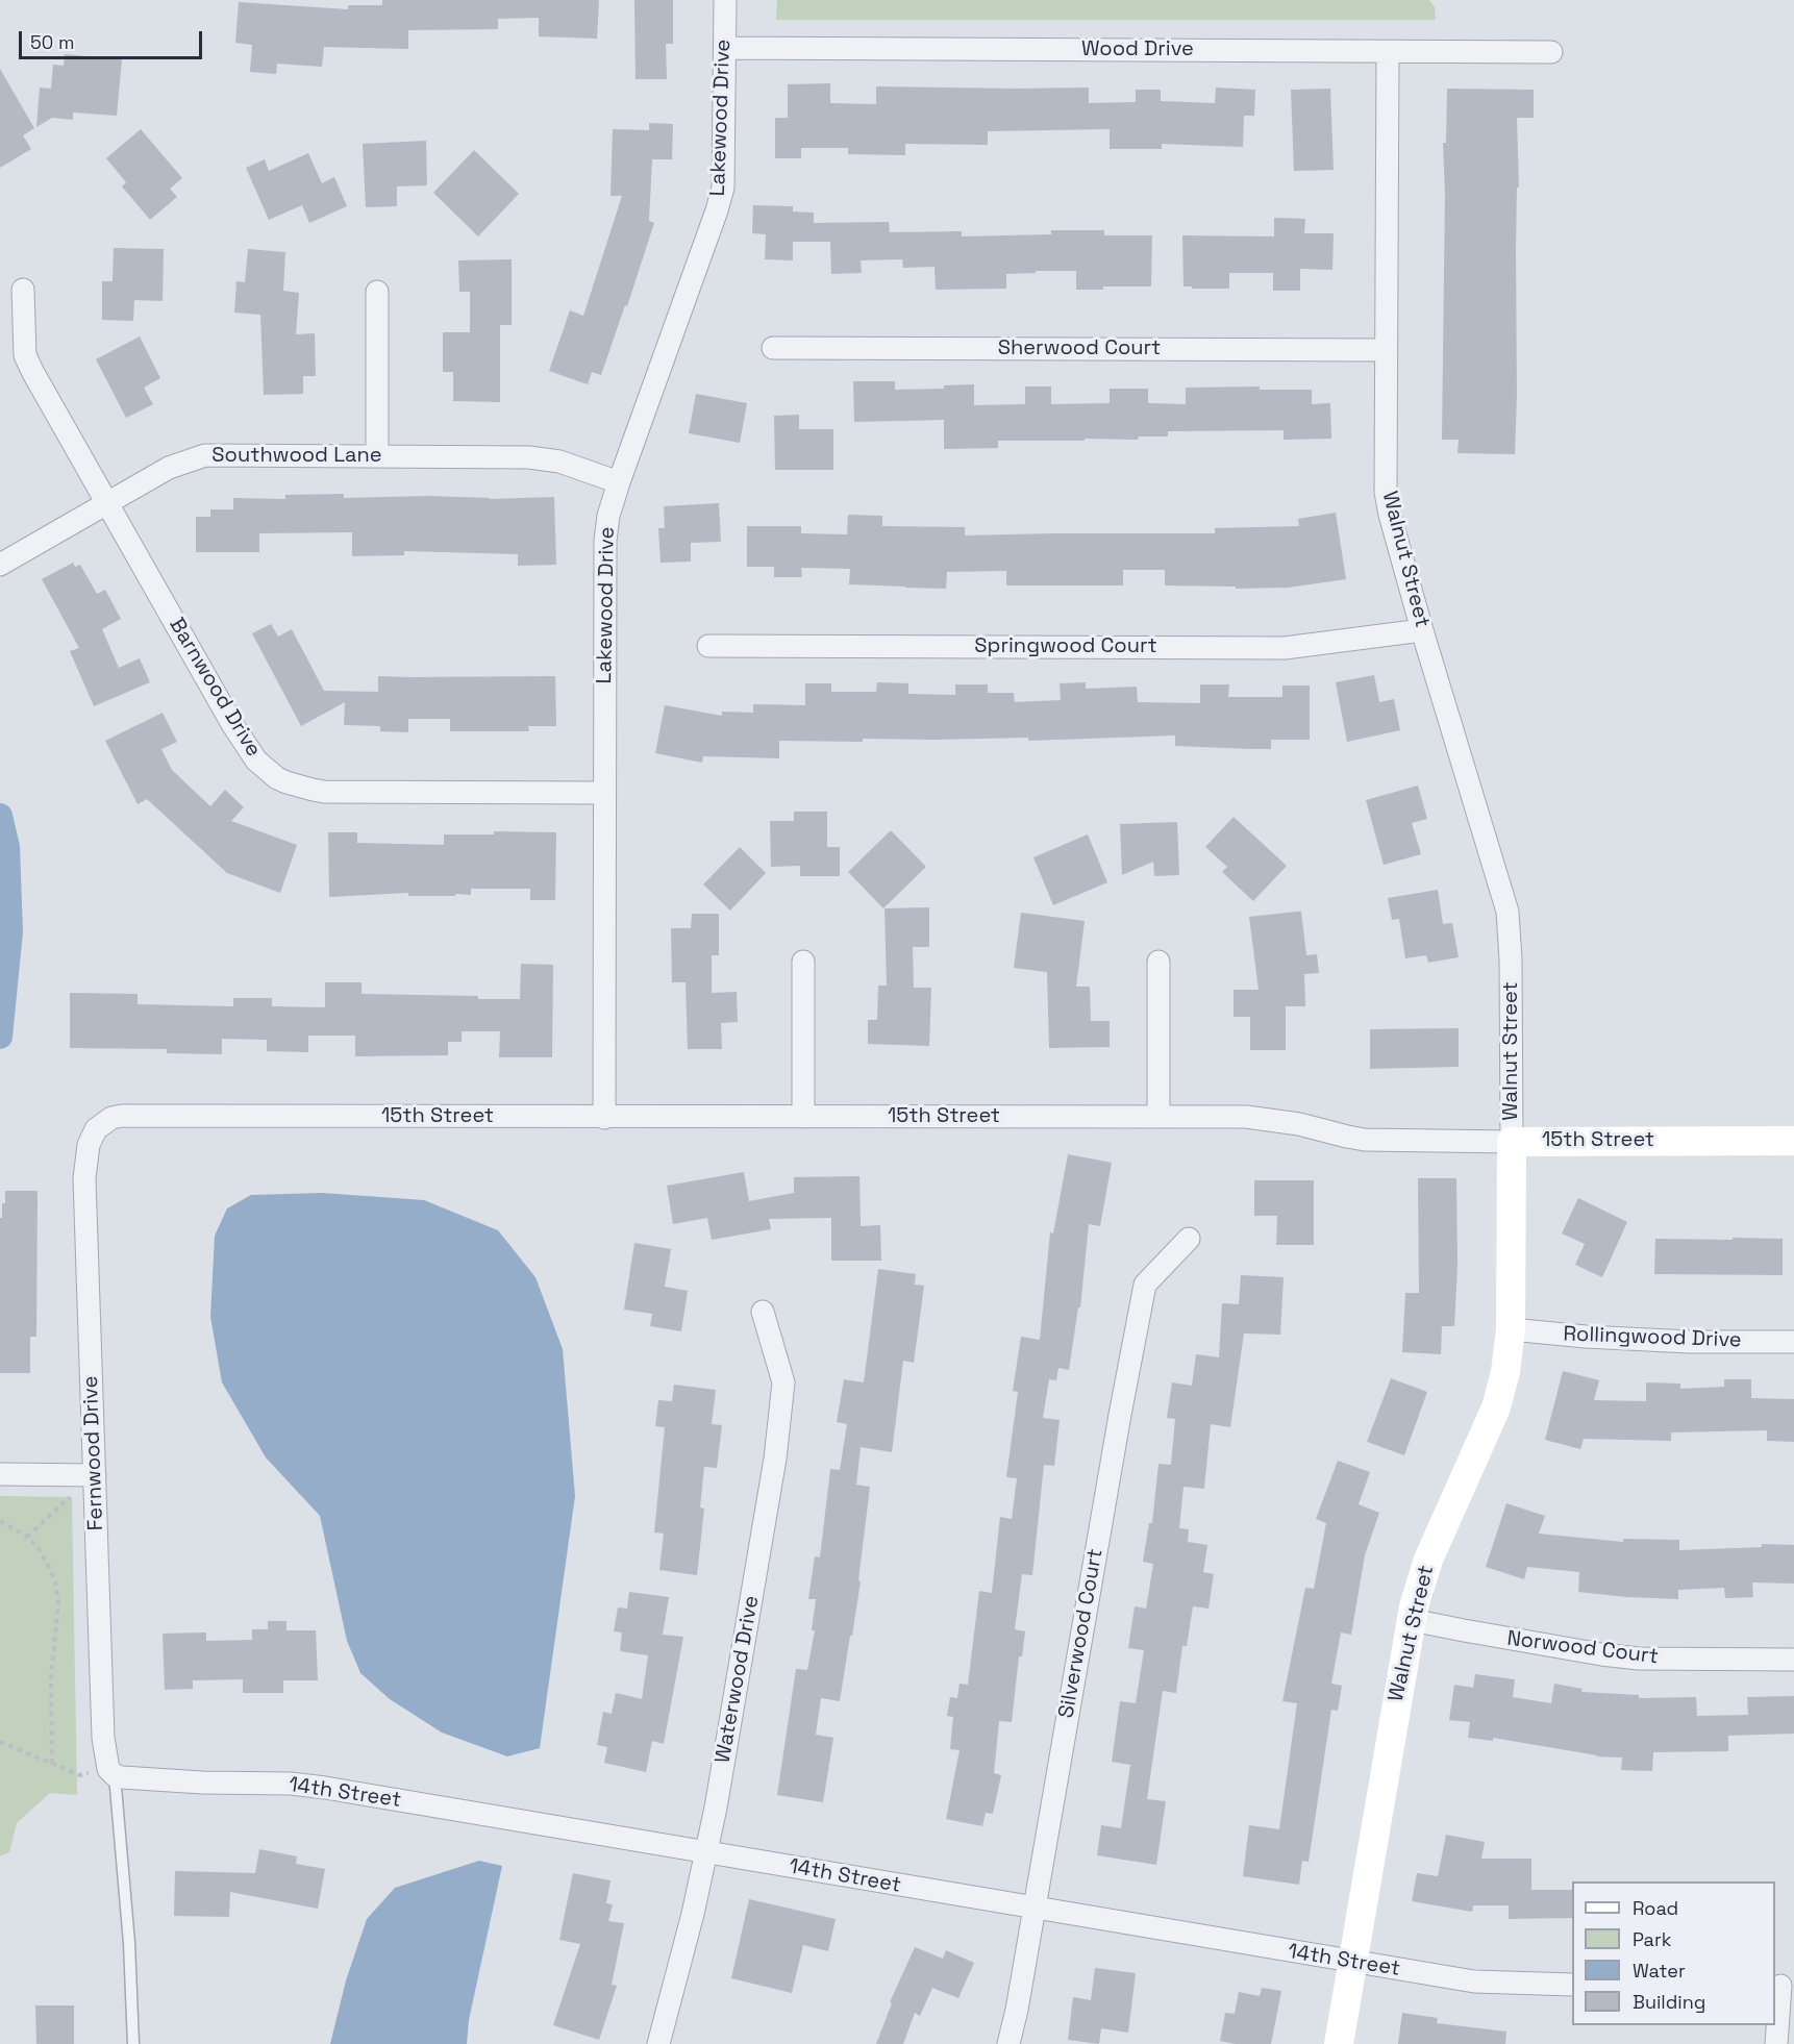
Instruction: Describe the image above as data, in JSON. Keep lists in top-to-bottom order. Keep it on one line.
{"streets":{"street":["Wood Drive","Lakewood Drive","Sherwood Court","Southwood Lane","Walnut Street","Springwood Court","Barnwood Drive","15th Street","Rollingwood Drive","Fernwood Drive","Silverwood Court","Norwood Court","Waterwood Drive","14th Street"]},"crossings":[["Wood Drive","Lakewood Drive"],["Wood Drive","Walnut Street"],["Lakewood Drive","Southwood Lane"],["Lakewood Drive","Barnwood Drive"],["Lakewood Drive","15th Street"],["Sherwood Court","Walnut Street"],["Southwood Lane","Barnwood Drive"],["Walnut Street","Springwood Court"],["Walnut Street","15th Street"],["Walnut Street","Rollingwood Drive"],["Walnut Street","Norwood Court"],["Walnut Street","14th Street"],["15th Street","Fernwood Drive"],["Fernwood Drive","14th Street"],["Silverwood Court","14th Street"],["Waterwood Drive","14th Street"]],"legend":["Road","Park","Water","Building"],"scale_bar":"50 m"}
